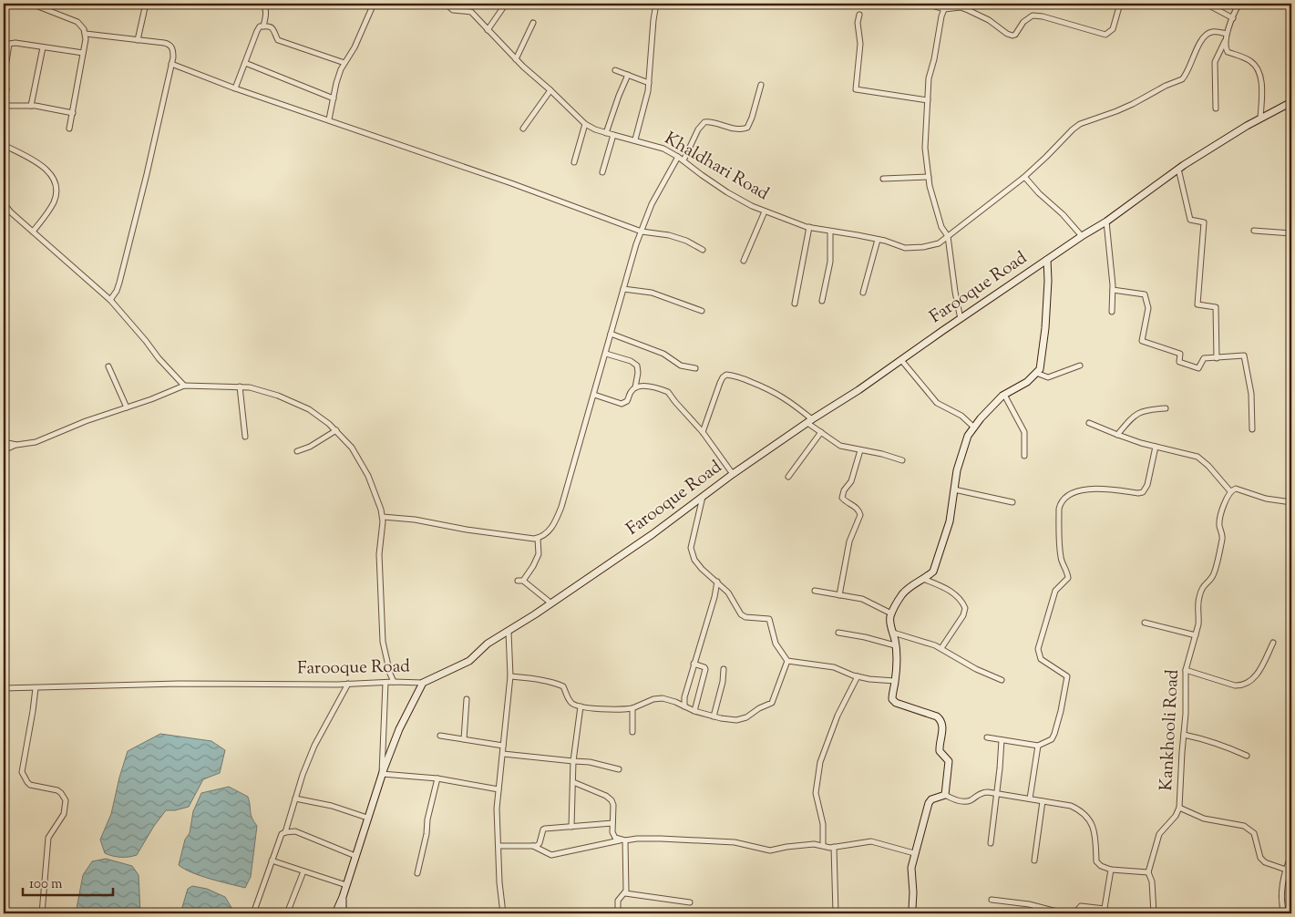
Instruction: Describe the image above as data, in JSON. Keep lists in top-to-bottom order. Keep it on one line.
{"streets":{"main road":["Farooque Road"],"street":["Khaldhari Road","Kankhooli Road"]},"scale_bar":"100 m"}
